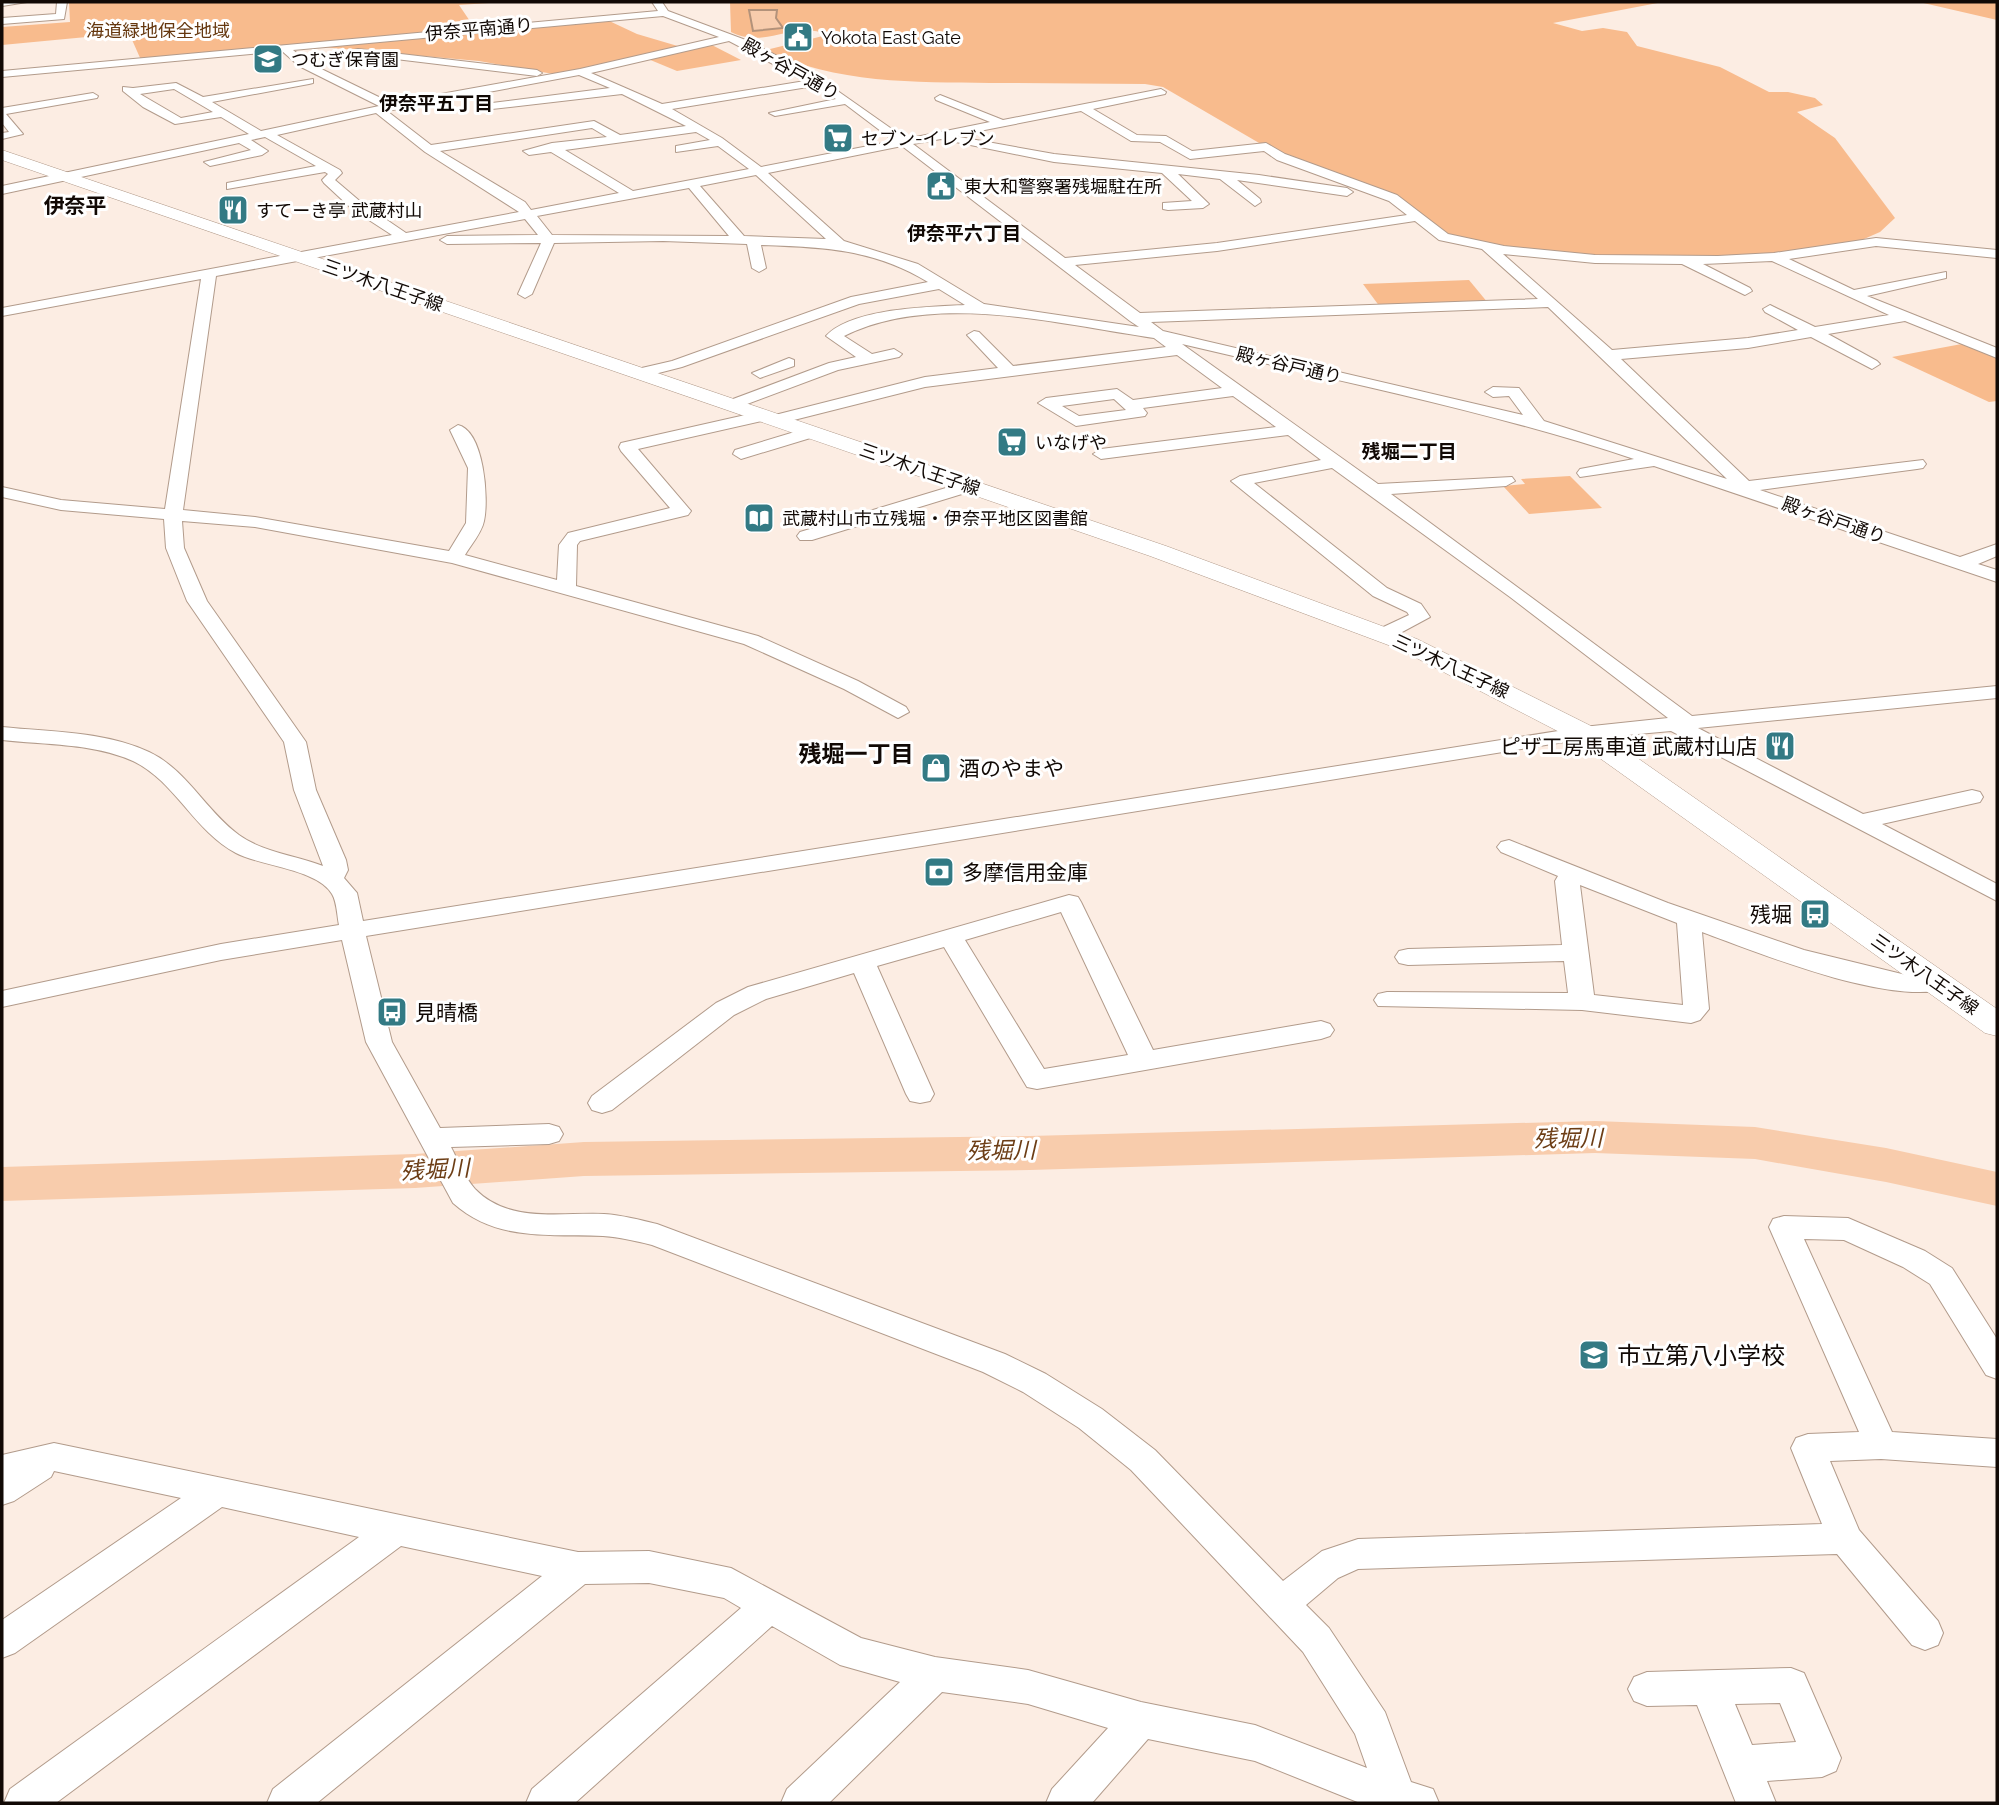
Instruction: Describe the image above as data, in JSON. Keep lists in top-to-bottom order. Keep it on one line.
{"streets":{"main road":["三ツ木八王子線"],"street":["伊奈平南通り","殿ヶ谷戸通り"]},"crossings":[["伊奈平南通り","殿ヶ谷戸通り"]],"districts":["伊奈平五丁目","伊奈平","伊奈平六丁目","残堀二丁目","残堀一丁目"],"water":["残堀川"],"parks":["海道緑地保全地域"],"places":{"public building":["Yokota East Gate","東大和警察署残堀駐在所"],"school or university":["つむぎ保育園","市立第八小学校"],"supermarket":["セブン-イレブン","いなげや"],"restaurant":["すてーき亭 武蔵村山","ピザ工房馬車道 武蔵村山店"],"library":["武蔵村山市立残堀・伊奈平地区図書館"],"shop":["酒のやまや"],"bank":["多摩信用金庫"],"bus stop":["残堀","見晴橋"]}}
